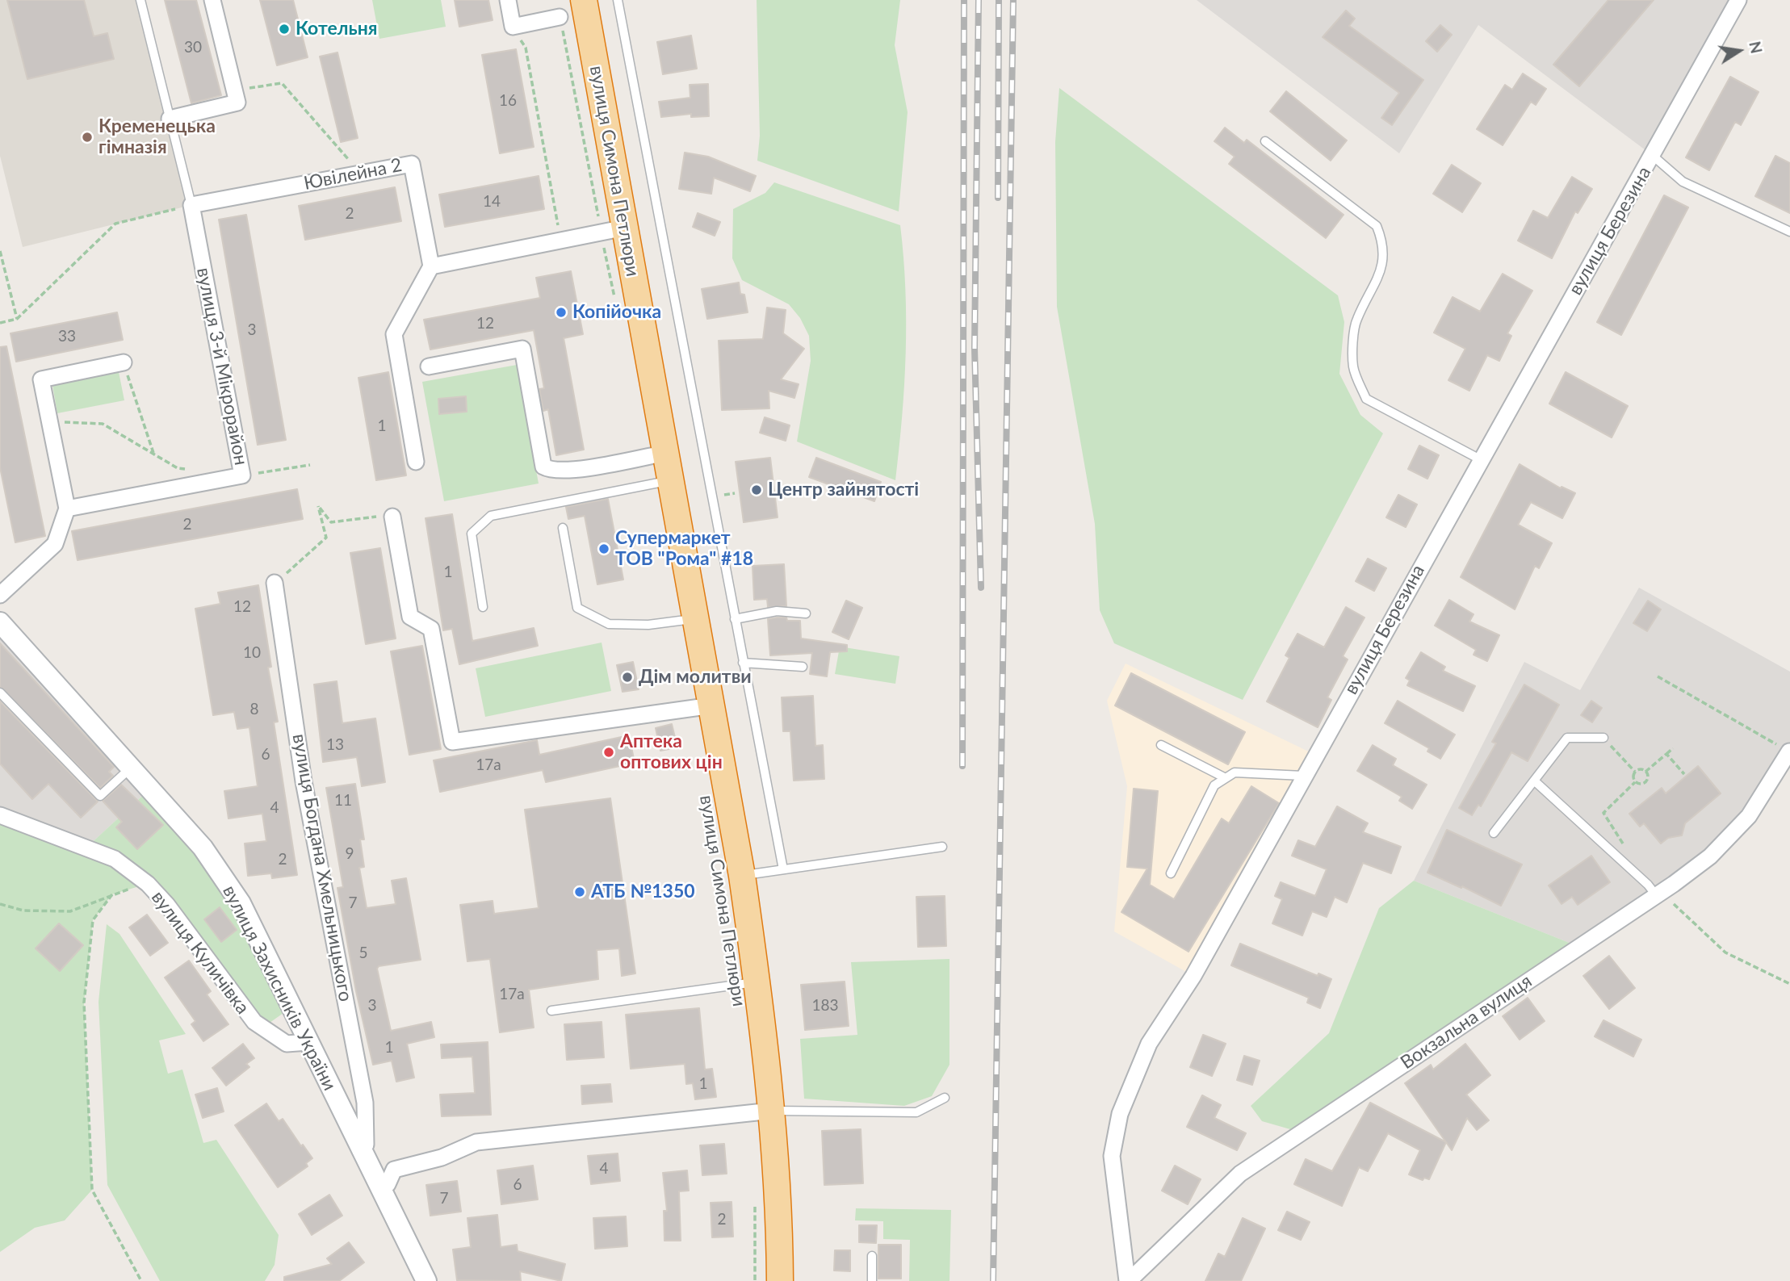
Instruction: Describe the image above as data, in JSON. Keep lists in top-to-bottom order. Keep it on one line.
{"streets":{"highway":["вулиця Симона Петлюри"],"street":["Ювілейна 2","вулиця Березина","вулиця 3-й Мікрорайон","вулиця Богдана Хмельницького","вулиця Куличівка","вулиця Захисників України","Вокзальна вулиця"]},"crossings":[["Ювілейна 2","вулиця 3-й Мікрорайон"],["вулиця Березина","Вокзальна вулиця"],["вулиця Богдана Хмельницького","вулиця Захисників України"],["вулиця Куличівка","вулиця Захисників України"]],"places":["Котельня","Кременецька гімназія","Копійочка","Центр зайнятості","Супермаркет ТОВ \"Рома\" #18","Дім молитви","Аптека оптових цін","АТБ №1350"],"house_numbers":["30","16","14","2","12","3","33","1","2","1","12","10","8","13","6","17а","11","4","9","2","7","5","17а","3","183","1","1","4","6","7","2"],"north":"right"}
